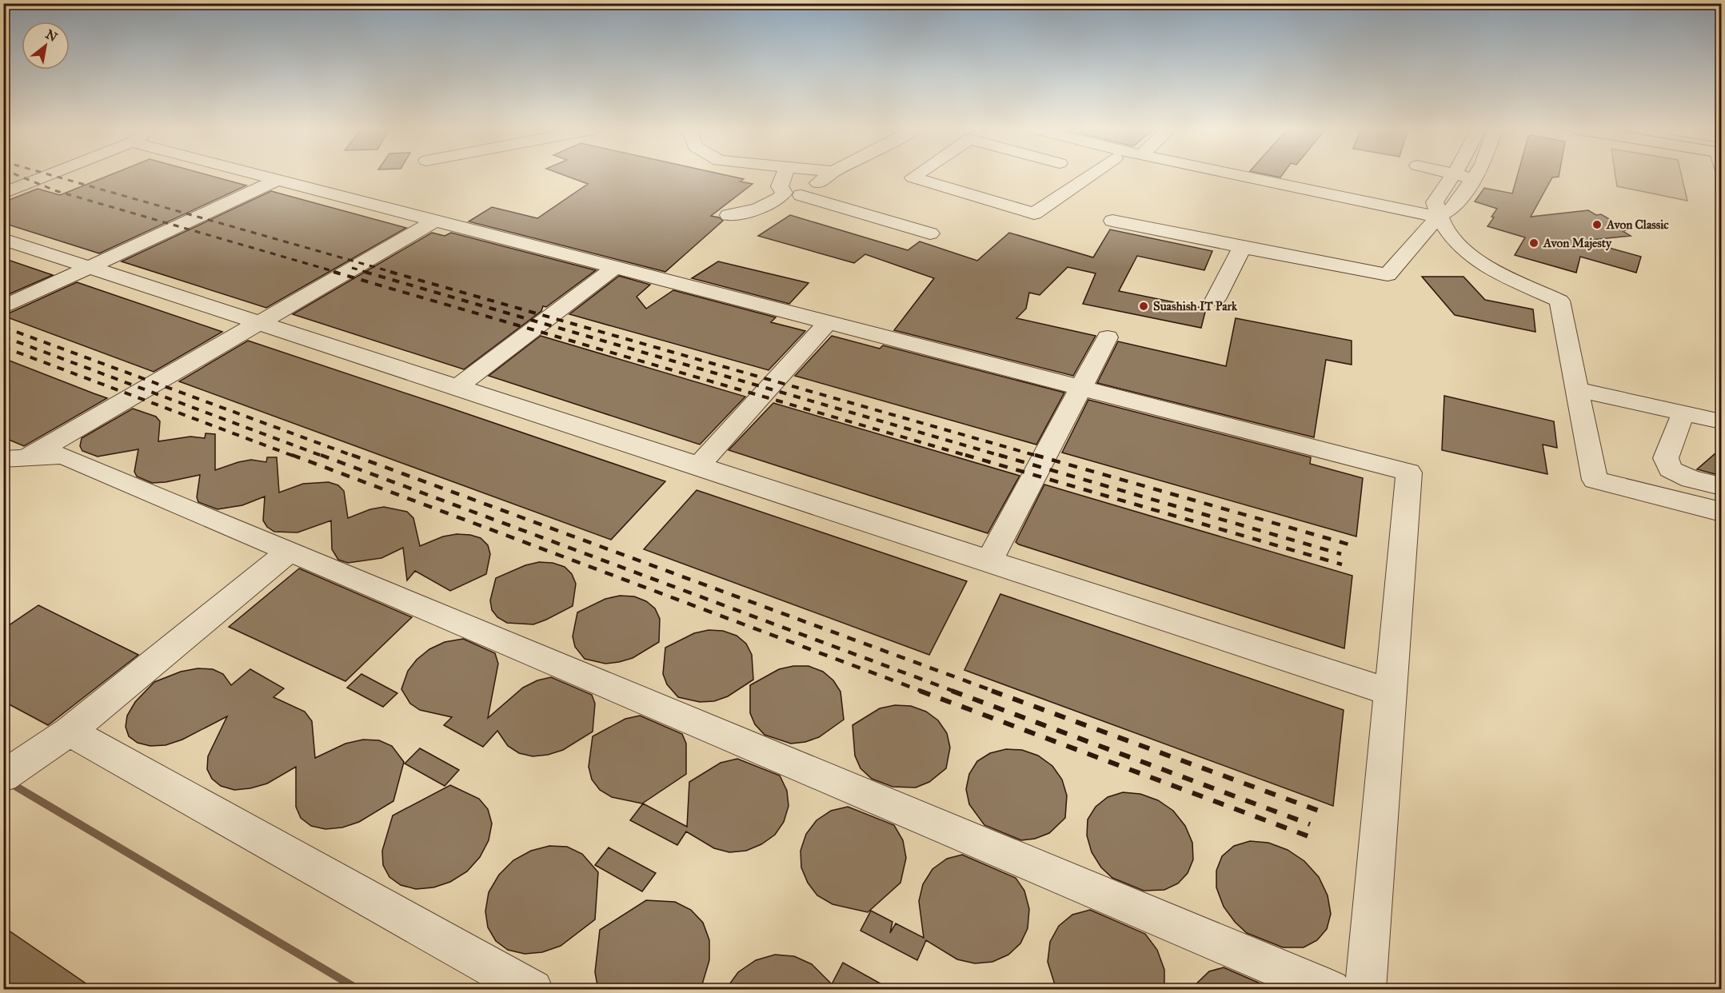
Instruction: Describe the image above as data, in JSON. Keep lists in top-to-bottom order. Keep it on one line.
{"places":["Avon Classic","Avon Majesty","Suashish IT Park"],"north":"top right"}
